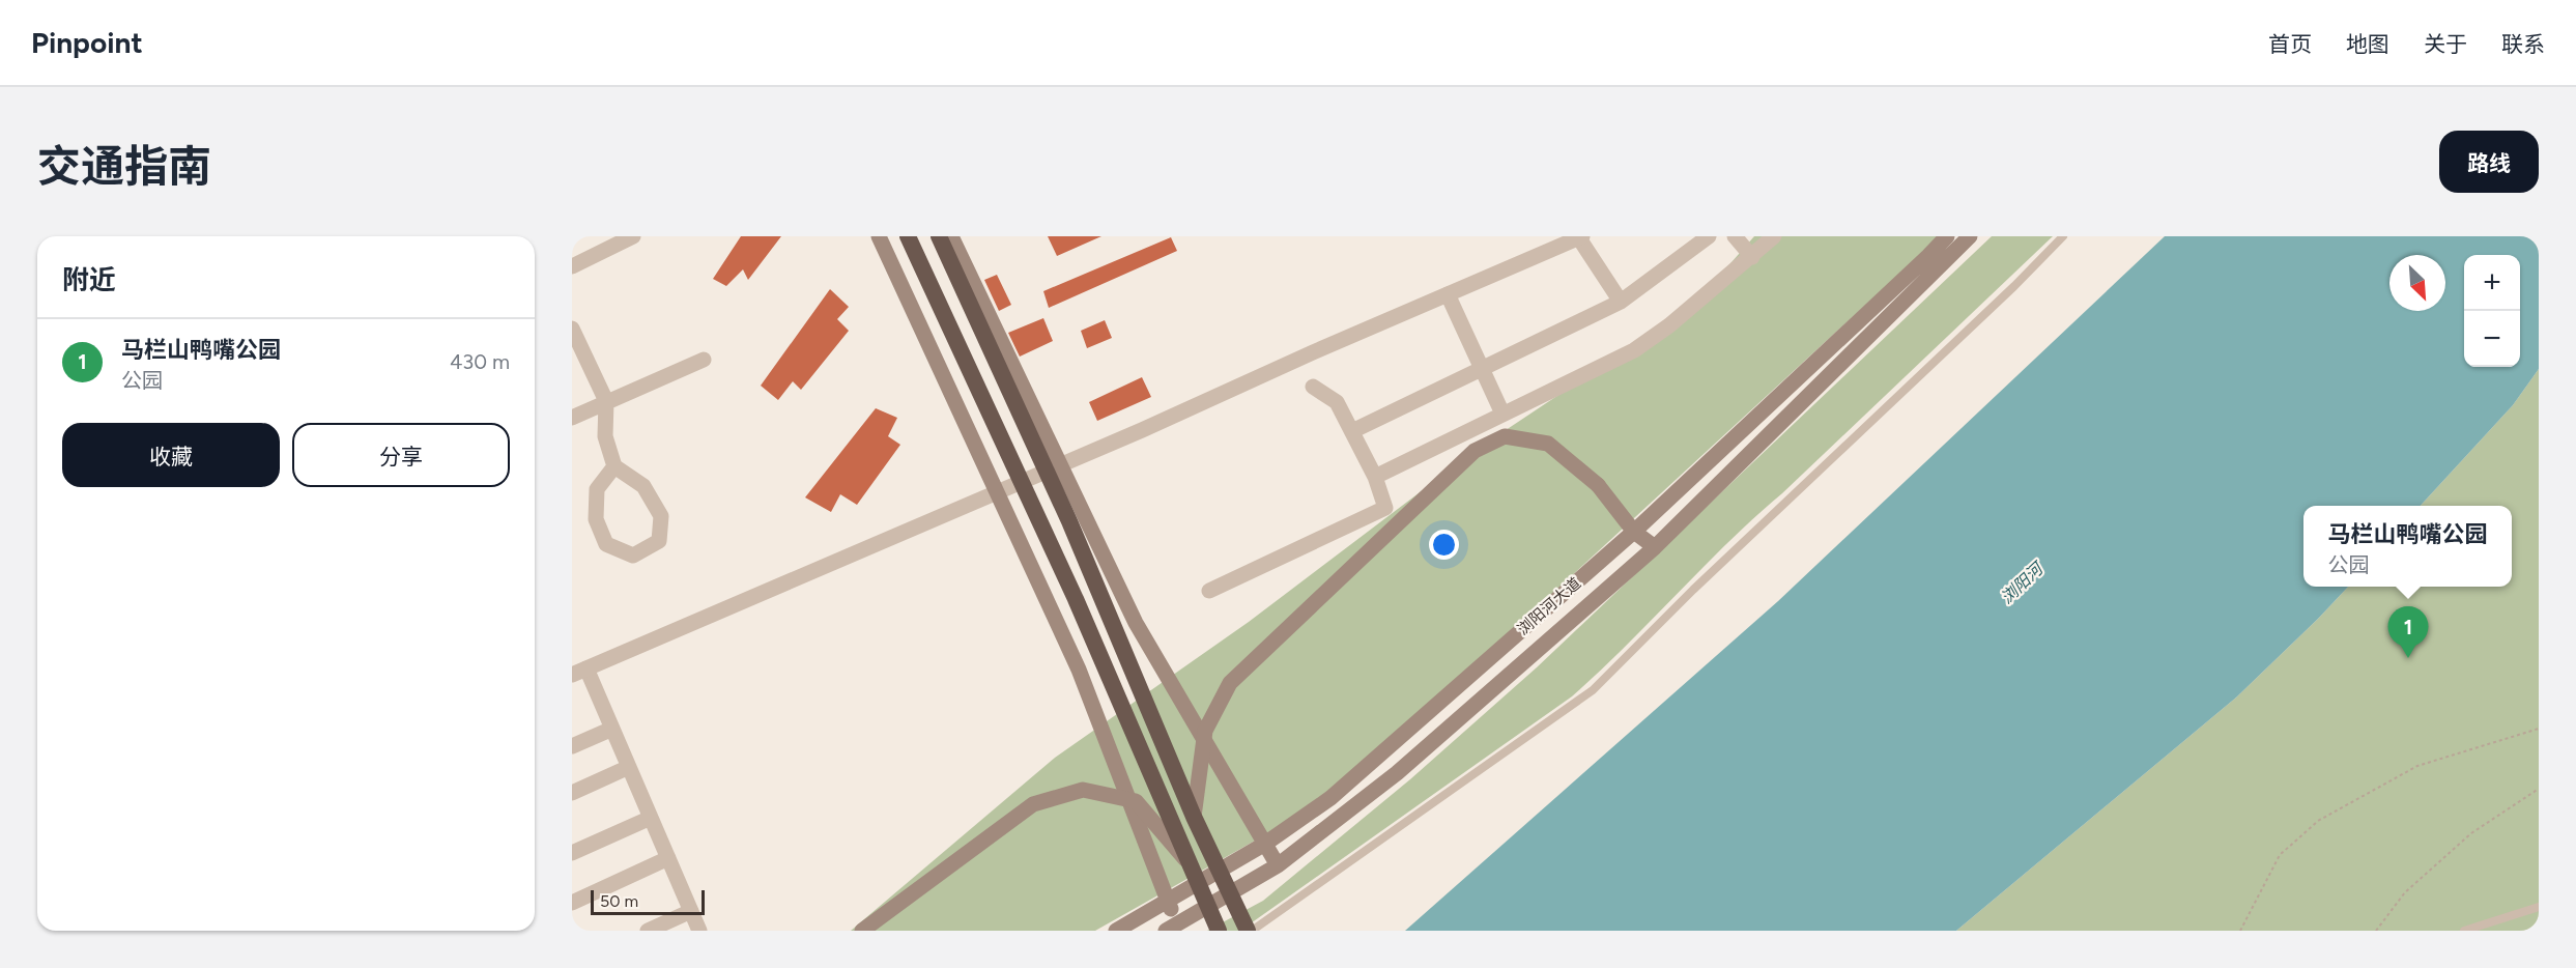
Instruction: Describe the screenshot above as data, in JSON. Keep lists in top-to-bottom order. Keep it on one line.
{"streets":{"main road":["浏阳河大道"]},"water":["浏阳河"],"scale_bar":"50 m","north":"bottom right","page":{"header":"Pinpoint","nav":["首页","地图","关于","联系"],"title":"交通指南","buttons":["路线",["收藏","分享"]],"heading":"附近","map_buttons":["+","−"],"list":[{"mark":"1","name":"马栏山鸭嘴公园","note":"公园","value":"430 m"}],"popup":["马栏山鸭嘴公园","公园"],"pins":"1","scale":"50 m"}}
